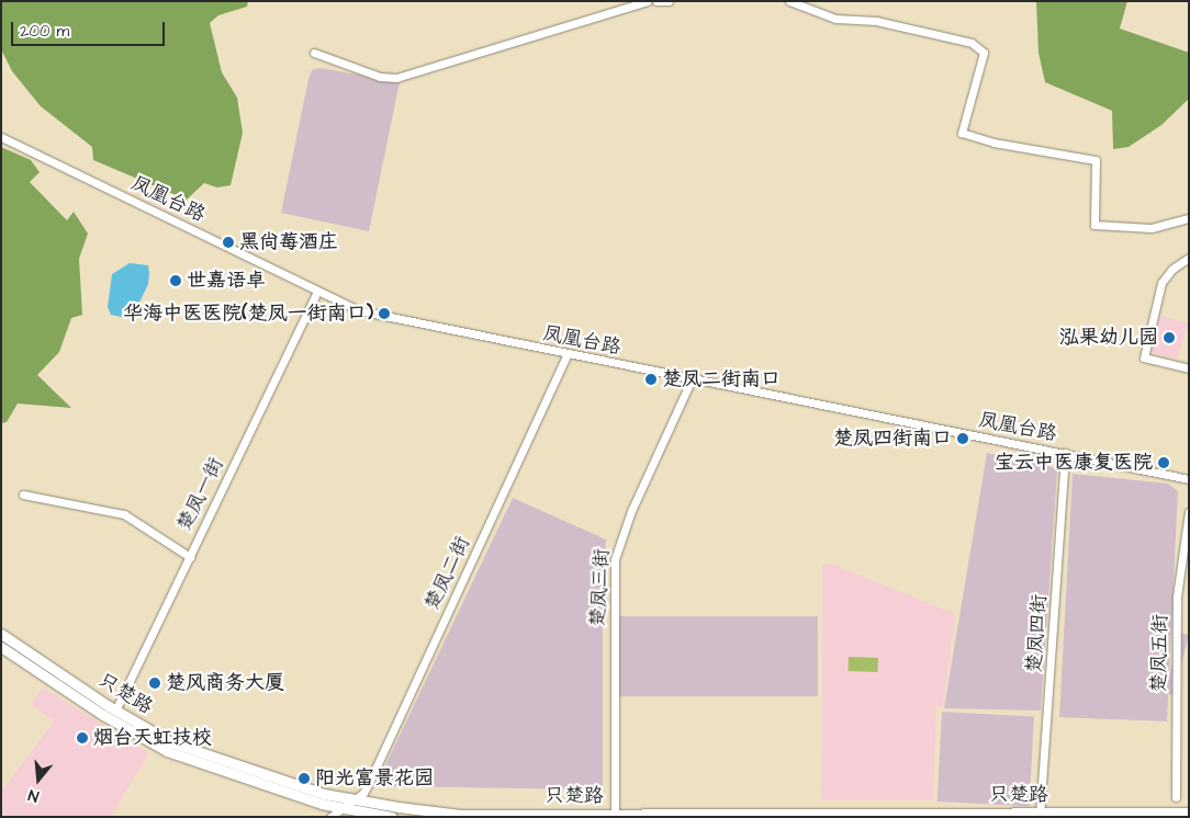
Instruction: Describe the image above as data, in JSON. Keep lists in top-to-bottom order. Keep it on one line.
{"streets":{"main road":["只楚路"],"street":["凤凰台路","楚凤一街","楚凤二街","楚凤三街","楚凤四街","楚凤五街"]},"crossings":[["凤凰台路","楚凤一街"],["凤凰台路","楚凤二街"],["凤凰台路","楚凤三街"],["凤凰台路","楚凤四街"],["楚凤一街","只楚路"],["楚凤二街","只楚路"],["楚凤三街","只楚路"],["楚凤四街","只楚路"]],"places":["黑尚莓酒庄","世嘉语卓","华海中医医院(楚凤一街南口)","泓果幼儿园","楚凤二街南口","楚凤四街南口","宝云中医康复医院","楚风商务大厦","烟台天虹技校","阳光富景花园"],"scale_bar":"200 m","north":"bottom"}
